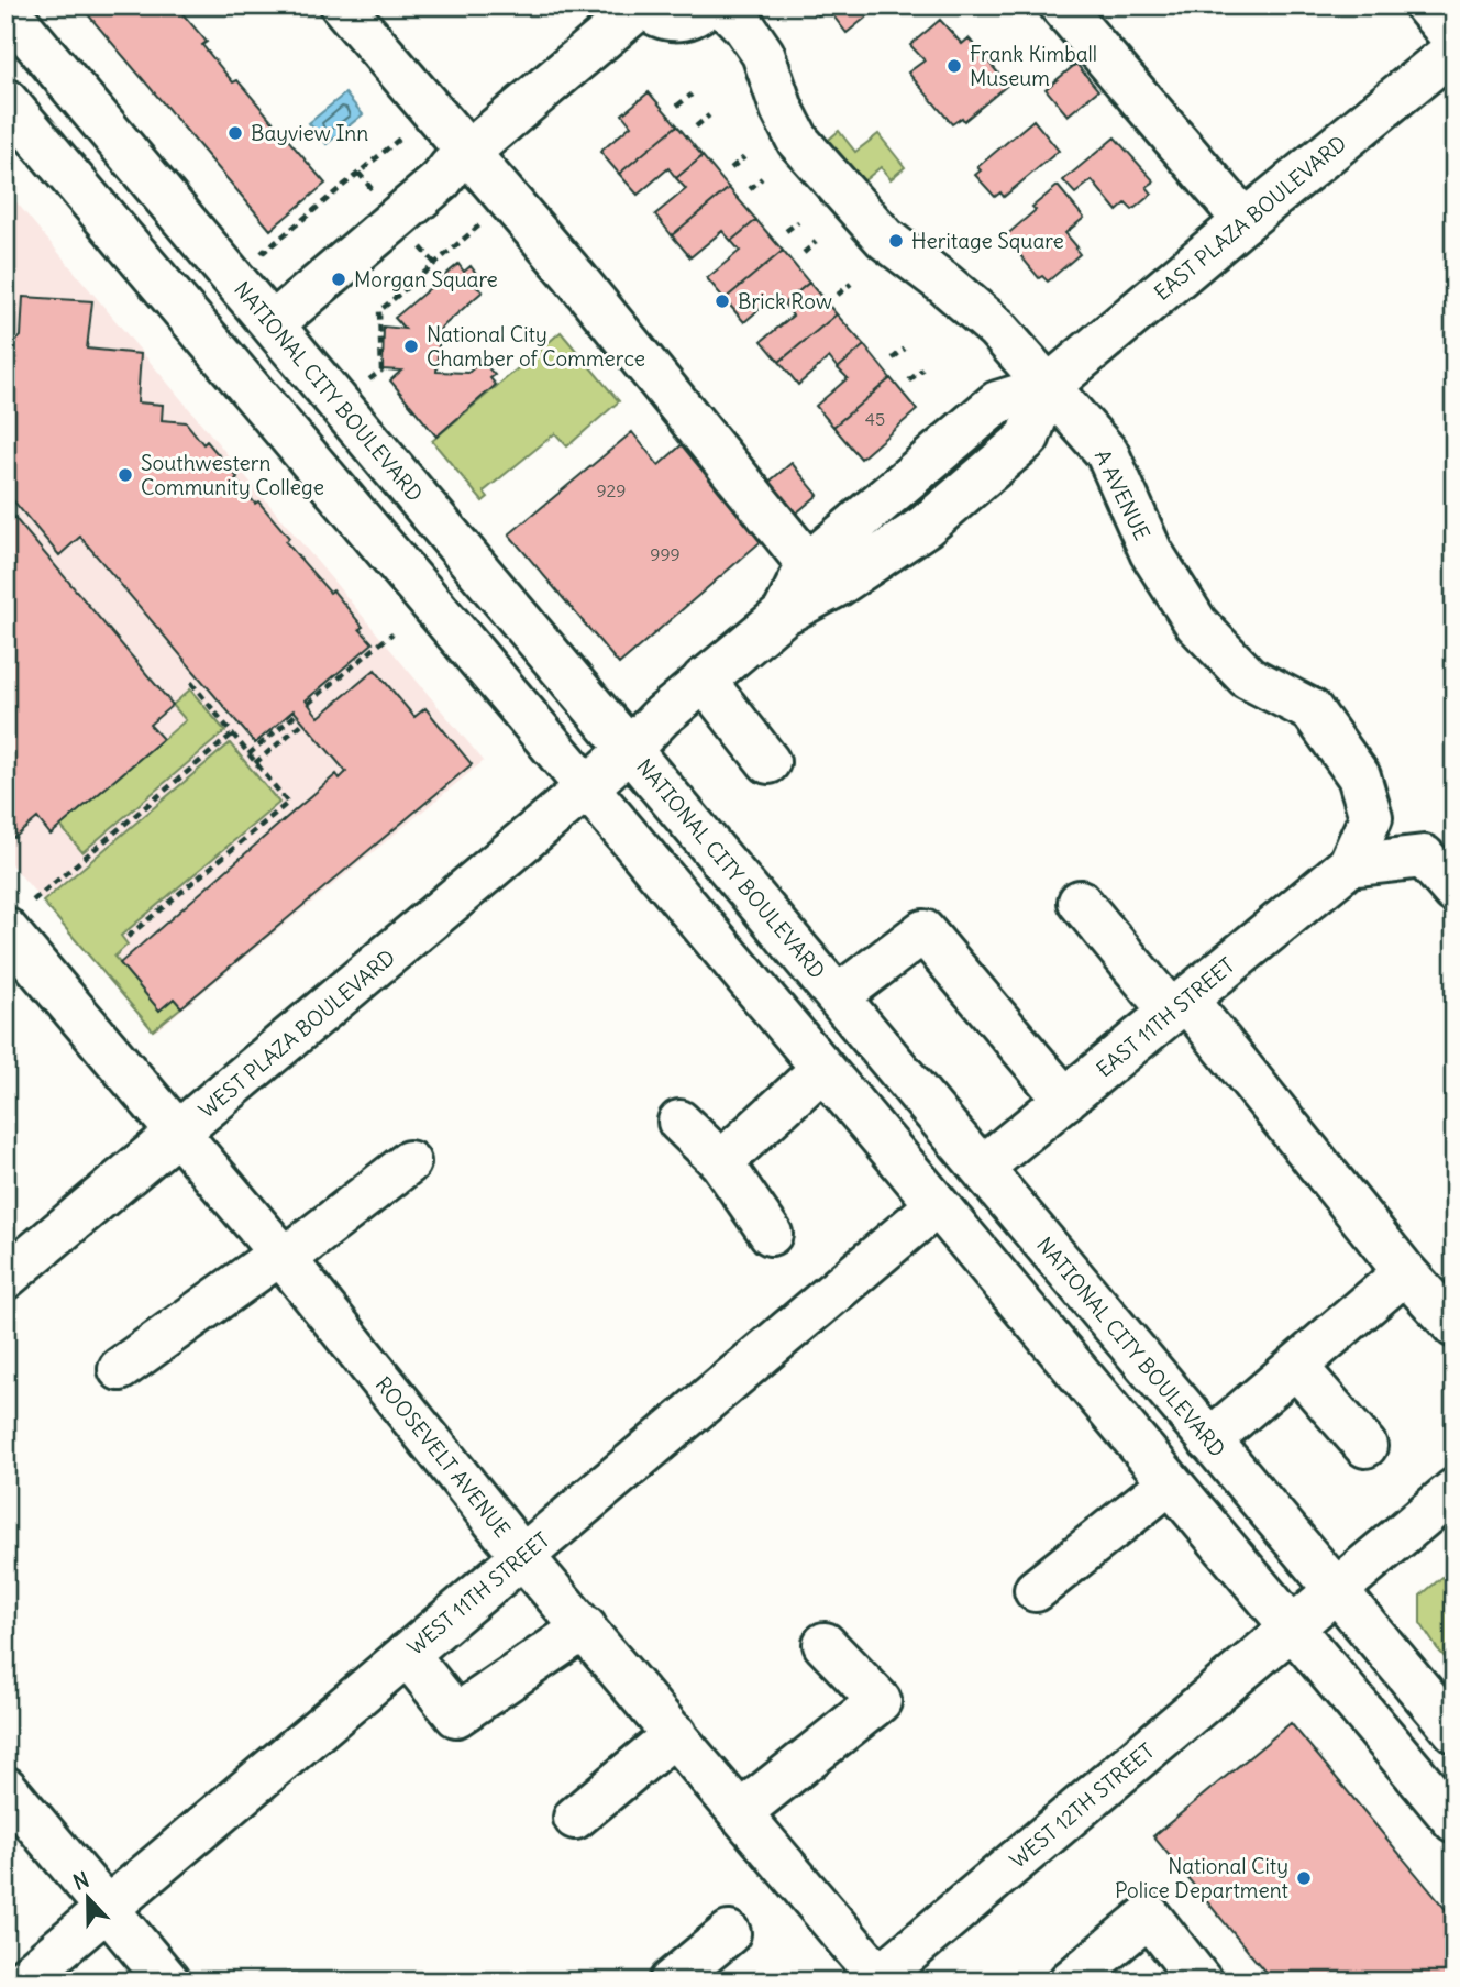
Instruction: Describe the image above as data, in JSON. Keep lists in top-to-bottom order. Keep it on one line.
{"streets":{"main road":["EAST PLAZA BOULEVARD","NATIONAL CITY BOULEVARD","A AVENUE","EAST 11TH STREET","WEST PLAZA BOULEVARD","ROOSEVELT AVENUE","WEST 11TH STREET","WEST 12TH STREET"]},"crossings":[["EAST PLAZA BOULEVARD","NATIONAL CITY BOULEVARD"],["EAST PLAZA BOULEVARD","A AVENUE"],["EAST PLAZA BOULEVARD","WEST PLAZA BOULEVARD"],["NATIONAL CITY BOULEVARD","EAST 11TH STREET"],["NATIONAL CITY BOULEVARD","WEST 12TH STREET"],["A AVENUE","EAST 11TH STREET"],["WEST PLAZA BOULEVARD","ROOSEVELT AVENUE"],["ROOSEVELT AVENUE","WEST 11TH STREET"],["ROOSEVELT AVENUE","WEST 12TH STREET"]],"places":["Frank Kimball Museum","Bayview Inn","Heritage Square","Morgan Square","Brick Row","National City Chamber of Commerce","Southwestern Community College","National City Police Department"],"house_numbers":["45","929","999"],"north":"top"}
